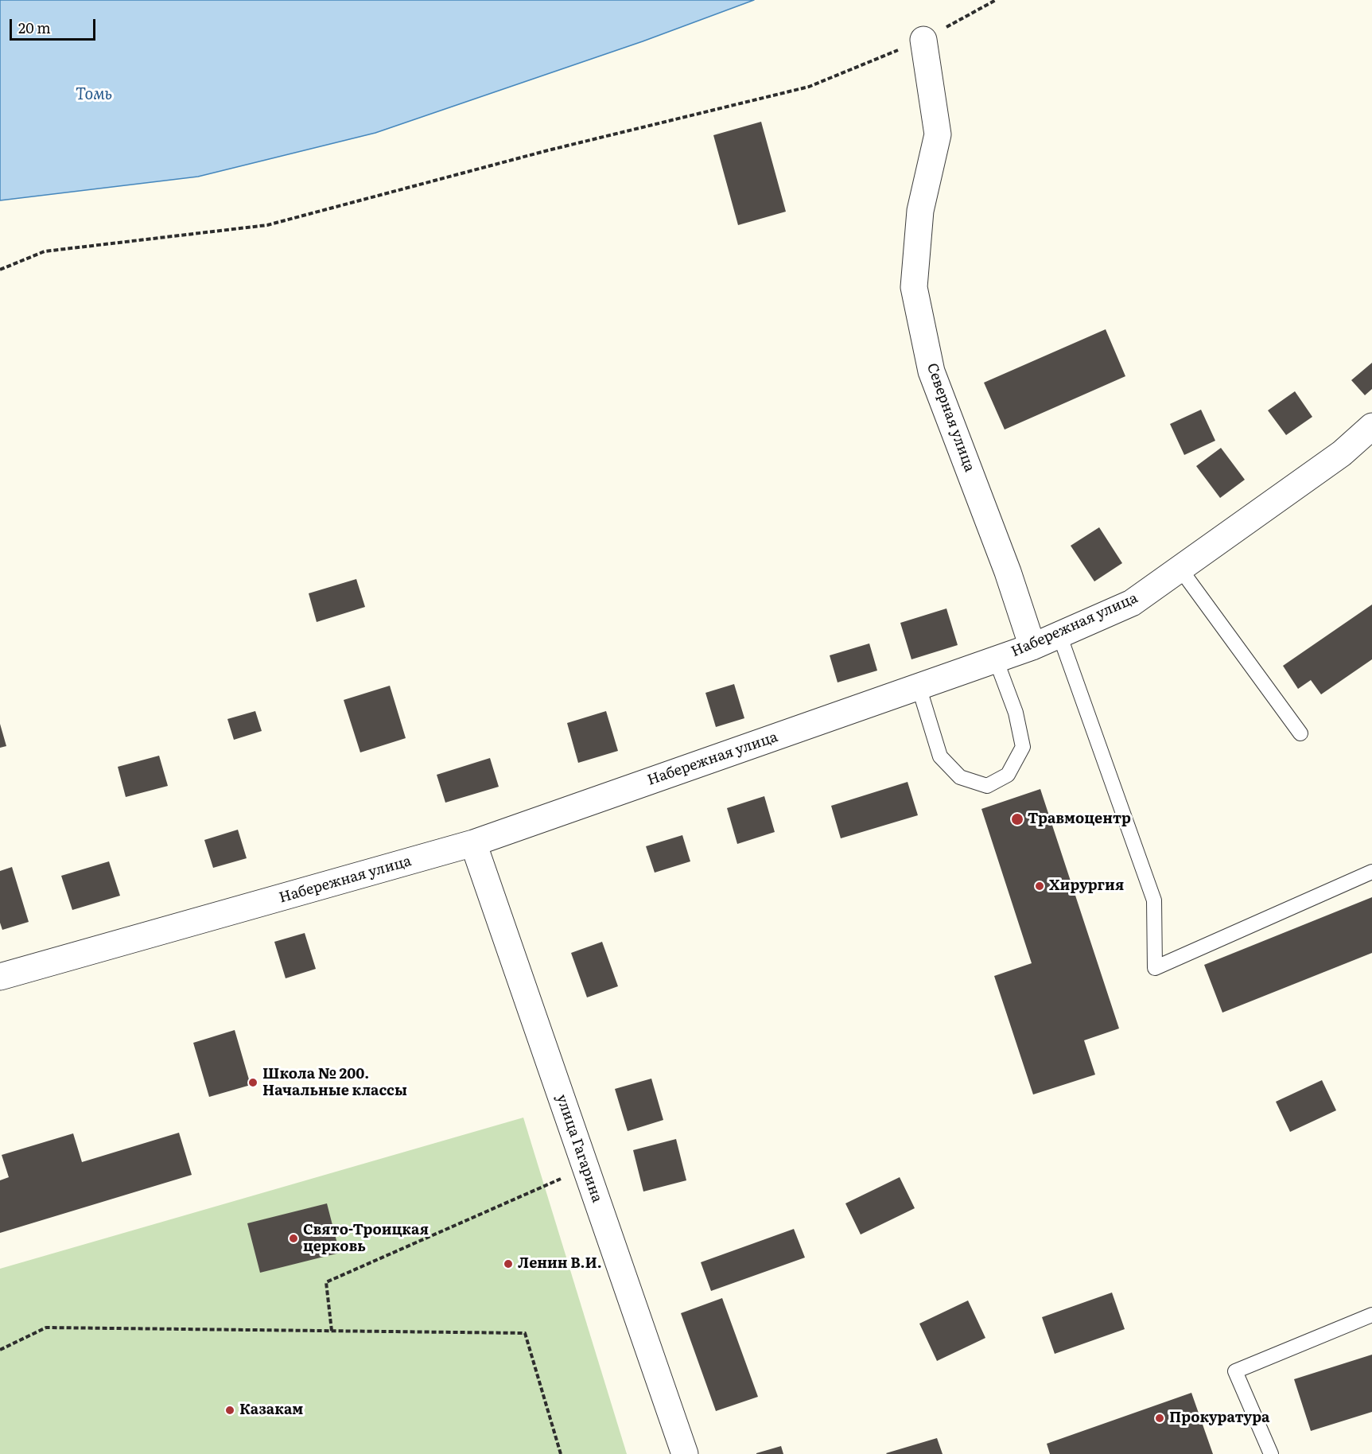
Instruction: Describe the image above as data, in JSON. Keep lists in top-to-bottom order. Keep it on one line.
{"streets":{"street":["Северная улица","Набережная улица","улица Гагарина"]},"crossings":[["Северная улица","Набережная улица"],["Набережная улица","улица Гагарина"]],"water":["Томь"],"places":["Травмоцентр","Хирургия","Школа № 200. Начальные классы","Свято-Троицкая церковь","Ленин В.И.","Казакам","Прокуратура"],"scale_bar":"20 m"}
